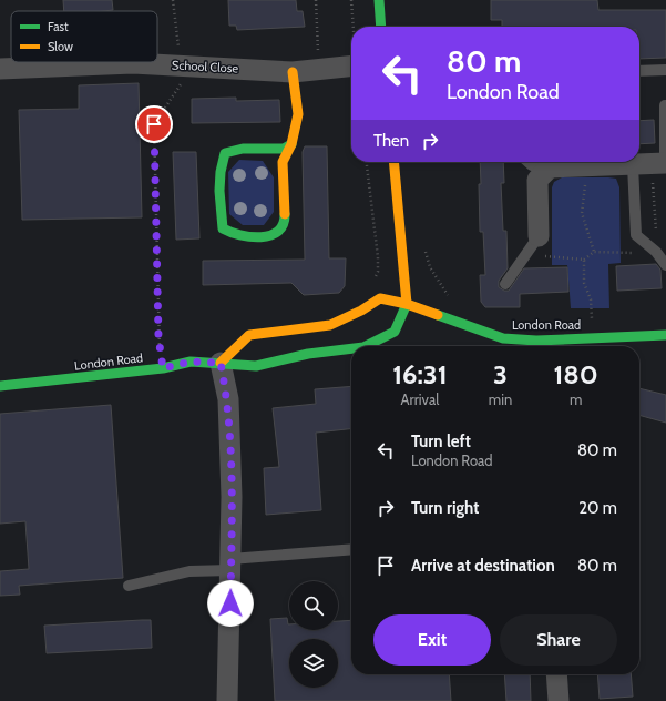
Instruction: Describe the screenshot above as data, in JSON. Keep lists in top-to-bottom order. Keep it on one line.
{"streets":{"main road":["London Road"],"street":["School Close"]},"legend":["Fast","Slow"],"page":{"turn":["80 m","London Road"],"then":"Then","eta":["16:31","Arrival","3","min","180","m"],"list":[{"name":"Turn left","note":"London Road","value":"80 m"},{"name":"Turn right","value":"20 m"},{"name":"Arrive at destination","value":"80 m"}],"buttons":["Exit","Share"]}}
